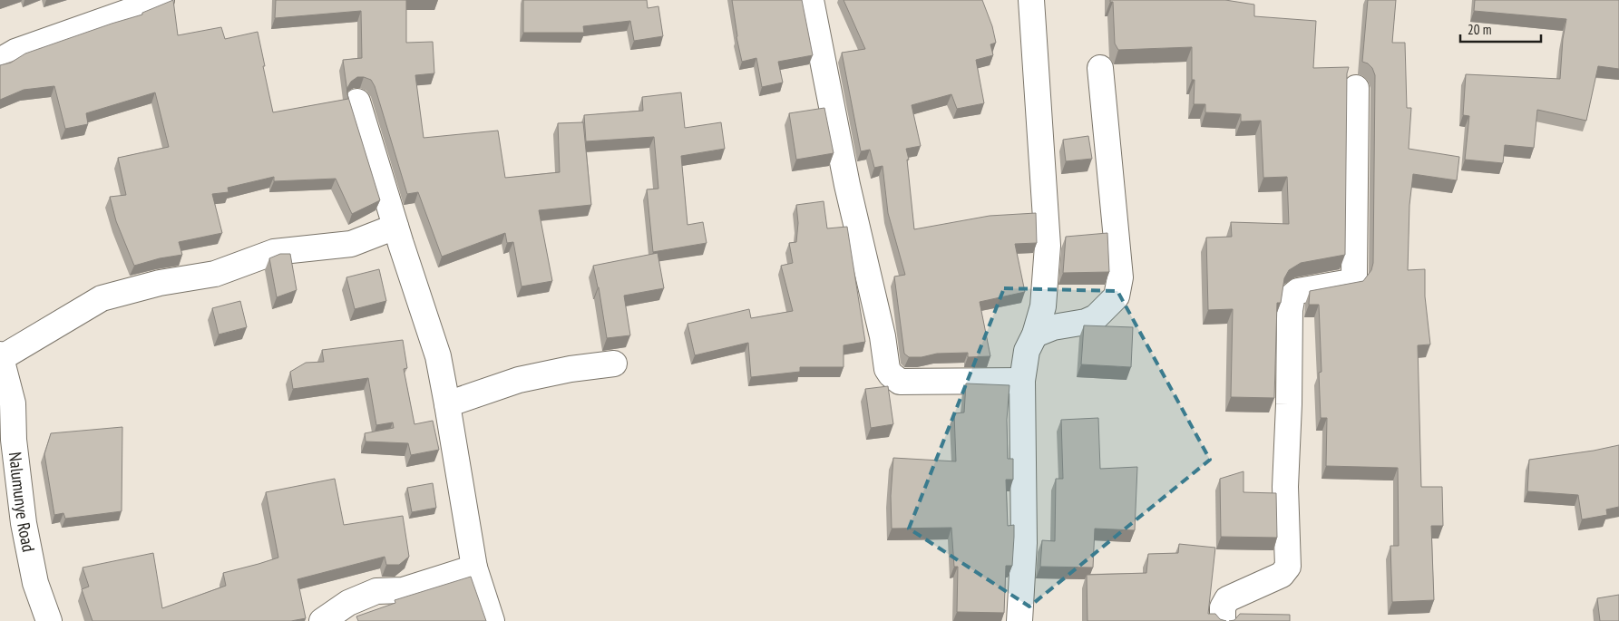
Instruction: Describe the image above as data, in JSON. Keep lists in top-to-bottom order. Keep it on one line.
{"streets":{"street":["Nalumunye Road"]},"scale_bar":"20 m"}
